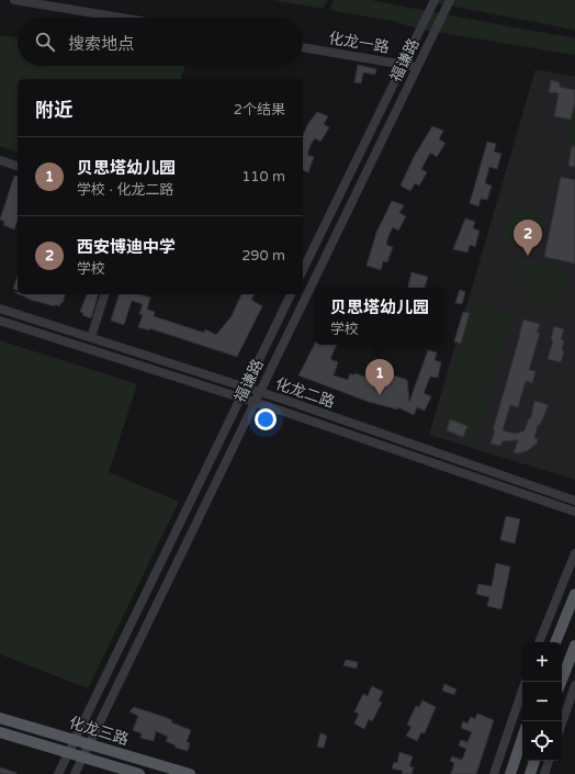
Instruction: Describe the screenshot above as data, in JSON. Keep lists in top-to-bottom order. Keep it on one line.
{"streets":{"main road":["化龙三路"],"street":["化龙一路","福谦路","化龙二路"]},"crossings":[["化龙一路","福谦路"],["福谦路","化龙二路"],["福谦路","化龙三路"]],"page":{"search":"搜索地点","heading":["附近","2个结果"],"list":[{"mark":"1","name":"贝思塔幼儿园","note":"学校 · 化龙二路","value":"110 m"},{"mark":"2","name":"西安博迪中学","note":"学校","value":"290 m"}],"pins":["2","1"],"popup":["贝思塔幼儿园","学校"],"map_buttons":["+","−"]}}
